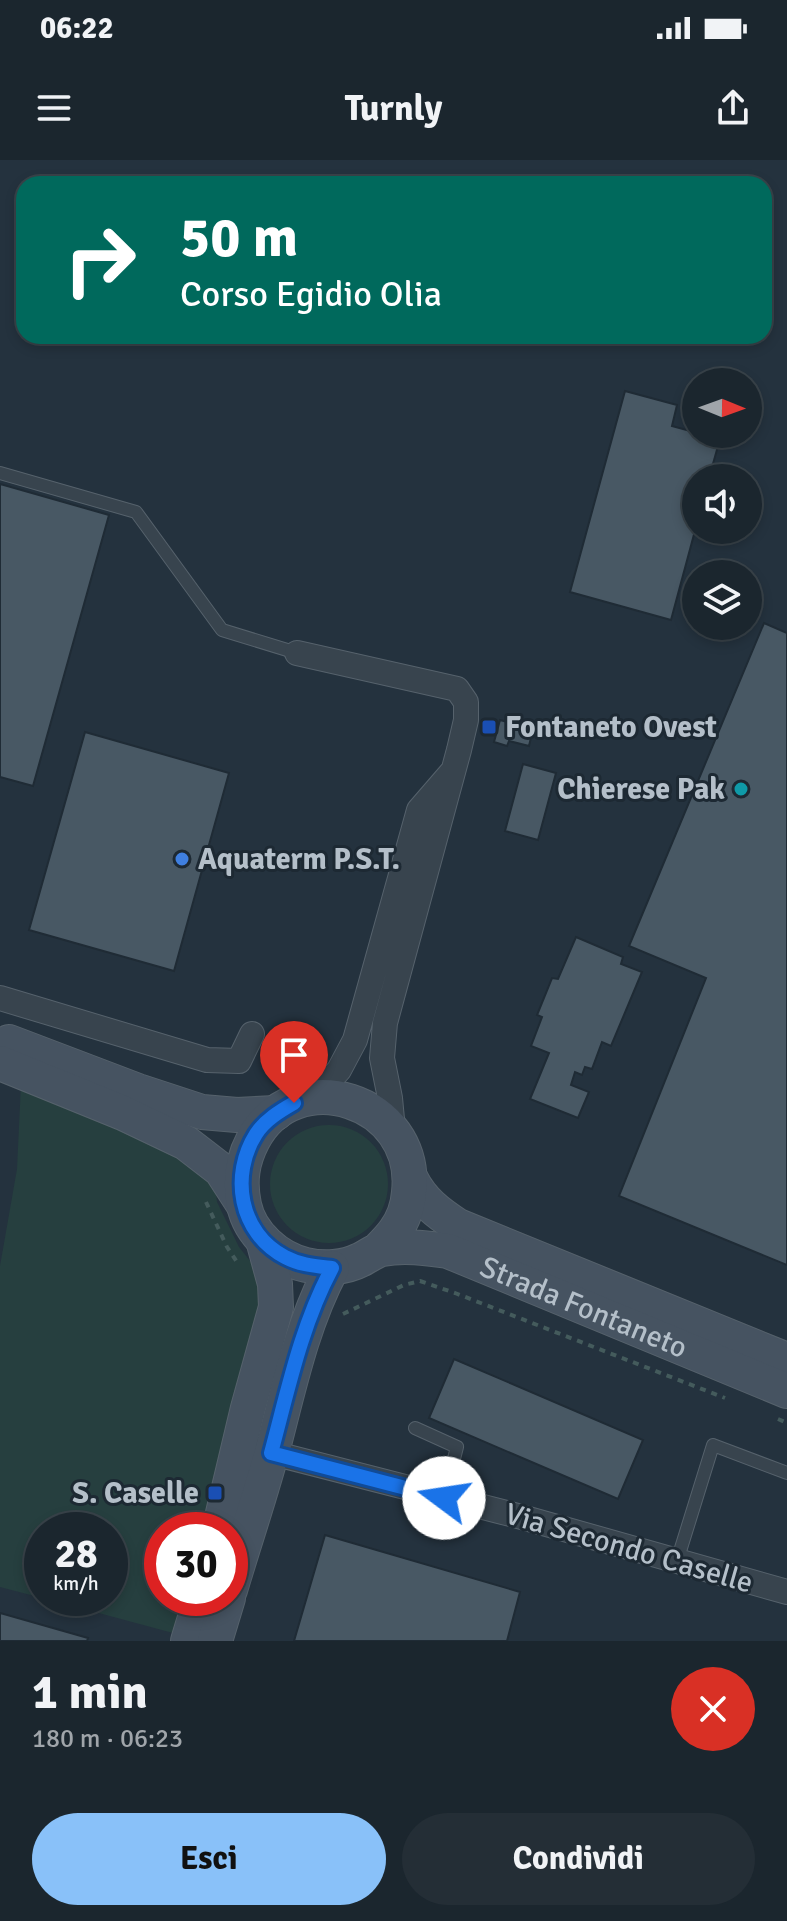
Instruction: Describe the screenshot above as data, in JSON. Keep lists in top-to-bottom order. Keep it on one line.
{"streets":{"street":["Strada Fontaneto","Via Secondo Caselle"]},"places":{"transit":["Fontaneto Ovest","S. Caselle"],"other":["Chierese Pak","Aquaterm P.S.T."]},"north":"right","page":{"status":"06:22","header":"Turnly","turn":["50 m","Corso Egidio Olia"],"speed":"28 km/h","limit":"30","heading":["1 min","180 m · 06:23"],"buttons":["Esci","Condividi"]}}
